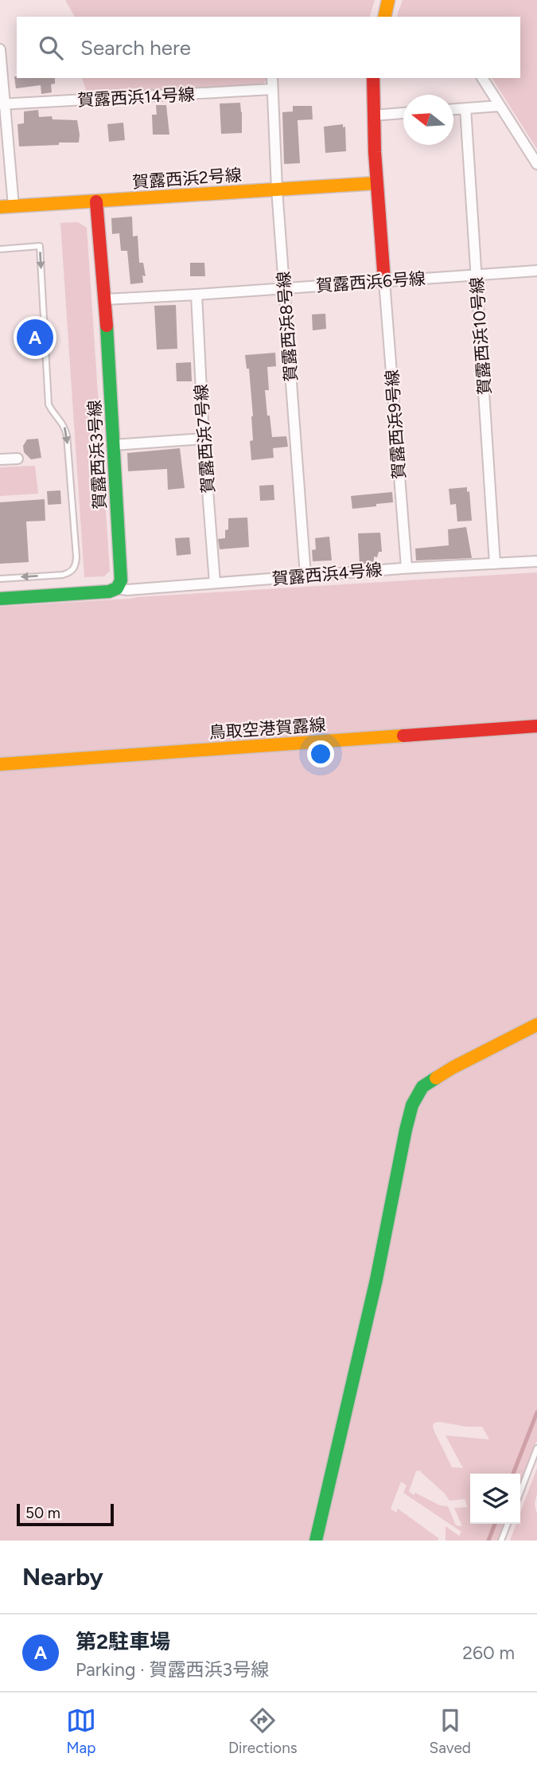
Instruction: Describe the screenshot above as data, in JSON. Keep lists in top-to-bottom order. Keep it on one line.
{"streets":{"street":["賀露西浜14号線","賀露西浜2号線","賀露西浜6号線","賀露西浜8号線","賀露西浜10号線","賀露西浜9号線","賀露西浜7号線","賀露西浜3号線","賀露西浜4号線","鳥取空港賀露線"]},"crossings":[["賀露西浜14号線","賀露西浜8号線"],["賀露西浜2号線","賀露西浜8号線"],["賀露西浜2号線","賀露西浜3号線"],["賀露西浜6号線","賀露西浜8号線"],["賀露西浜6号線","賀露西浜10号線"],["賀露西浜6号線","賀露西浜9号線"],["賀露西浜6号線","賀露西浜7号線"],["賀露西浜6号線","賀露西浜3号線"],["賀露西浜8号線","賀露西浜4号線"],["賀露西浜10号線","賀露西浜4号線"],["賀露西浜9号線","賀露西浜4号線"],["賀露西浜7号線","賀露西浜4号線"],["賀露西浜3号線","賀露西浜4号線"]],"scale_bar":"50 m","north":"left","page":{"search":"Search here","pins":"A","scale":"50 m","heading":"Nearby","list":[{"mark":"A","name":"第2駐車場","note":"Parking · 賀露西浜3号線","value":"260 m"}],"nav":["Map","Directions","Saved"]}}
